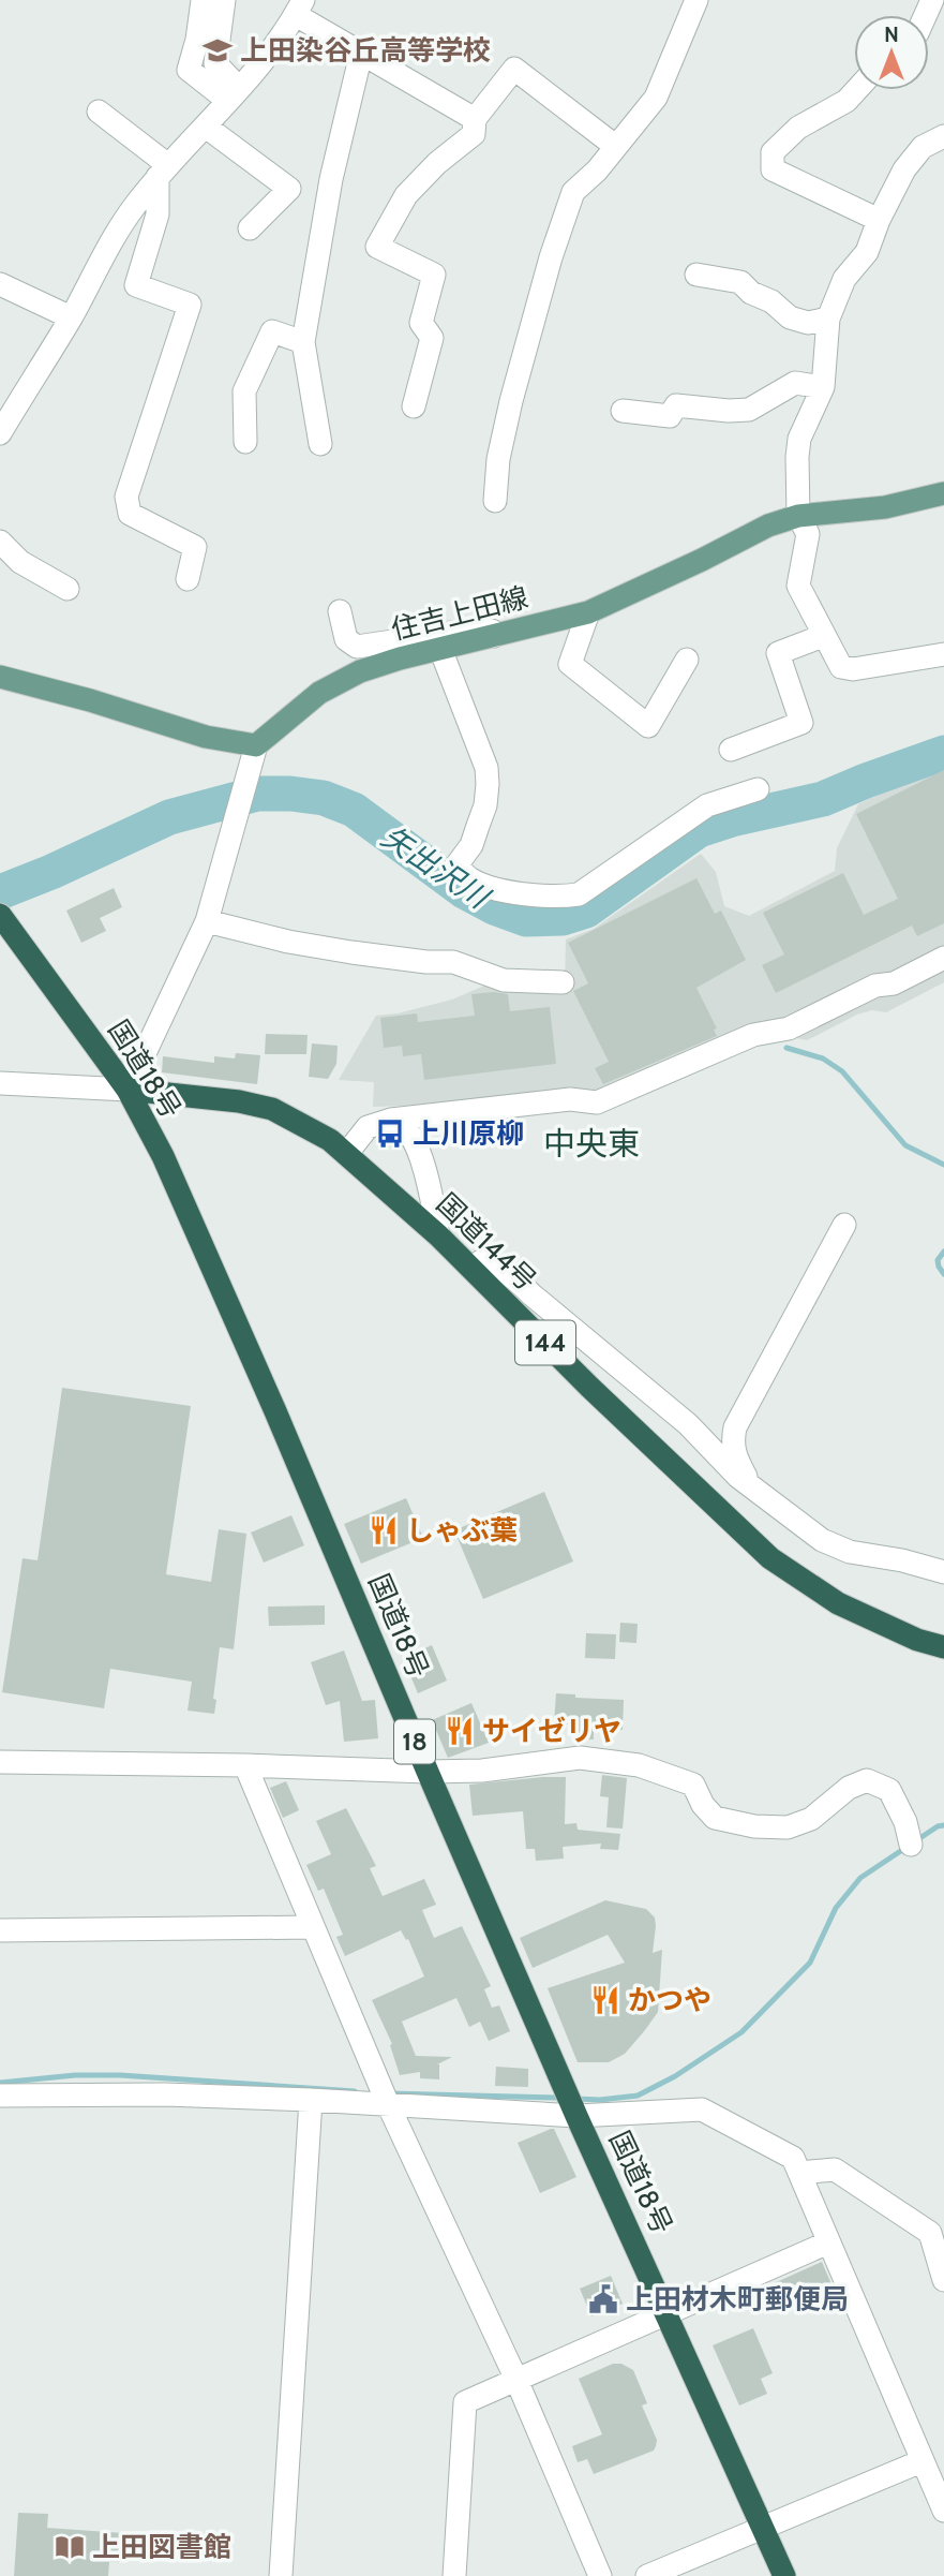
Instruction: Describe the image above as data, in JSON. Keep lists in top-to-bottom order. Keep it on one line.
{"streets":{"highway":["国道18号","国道144号","144","18"],"main road":["住吉上田線"]},"crossings":[["国道18号","国道144号"]],"districts":["中央東"],"water":["矢出沢川"],"places":{"school or university":["上田染谷丘高等学校"],"bus stop":["上川原柳"],"restaurant":["しゃぶ葉","サイゼリヤ","かつや"],"public building":["上田材木町郵便局"],"library":["上田図書館"]},"north":"top"}
